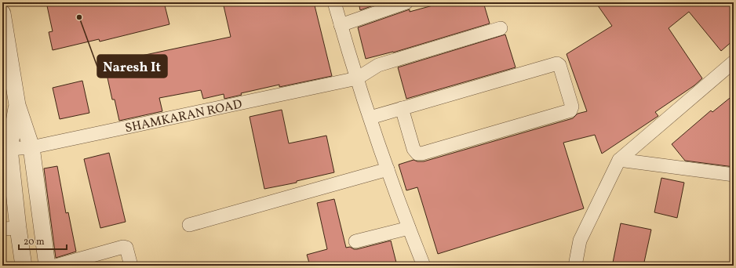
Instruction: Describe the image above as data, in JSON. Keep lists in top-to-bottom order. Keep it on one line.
{"streets":{"street":["SHAMKARAN ROAD"]},"places":["Naresh It"],"scale_bar":"20 m"}
